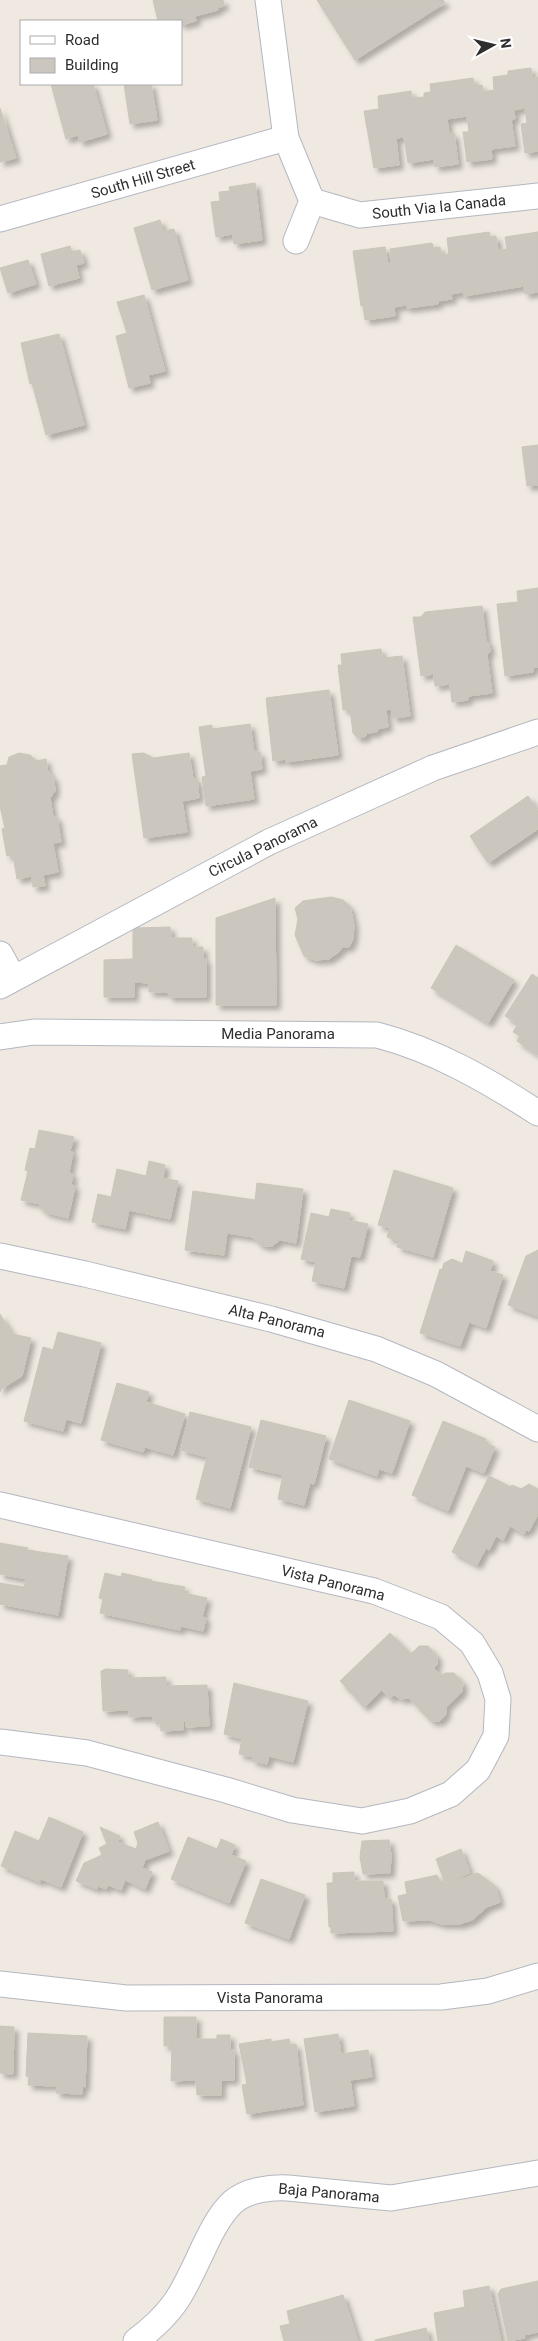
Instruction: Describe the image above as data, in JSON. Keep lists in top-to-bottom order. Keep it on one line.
{"streets":{"street":["South Hill Street","South Via la Canada","Circula Panorama","Media Panorama","Alta Panorama","Vista Panorama","Baja Panorama"]},"legend":["Road","Building"],"north":"right"}
